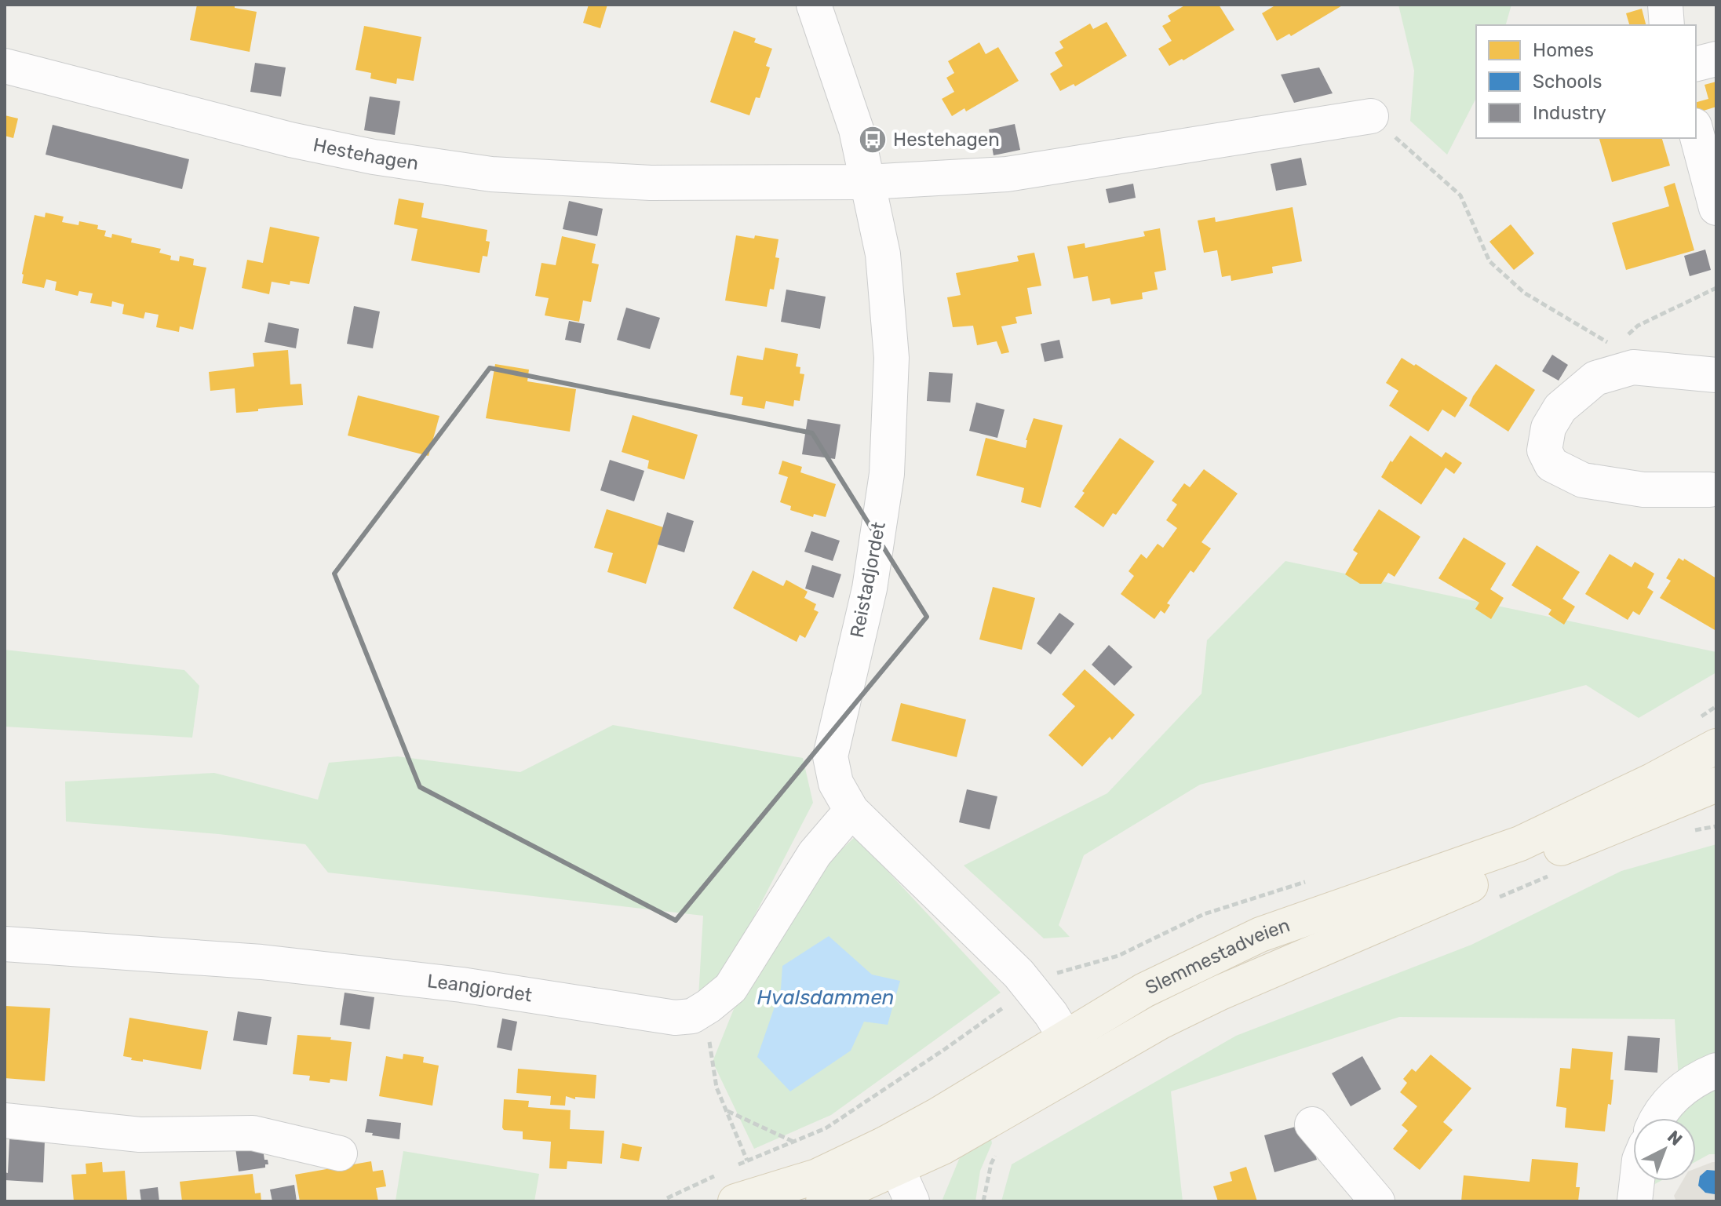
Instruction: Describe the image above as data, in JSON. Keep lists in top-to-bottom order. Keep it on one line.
{"streets":{"main road":["Slemmestadveien"],"street":["Hestehagen","Reistadjordet","Leangjordet"]},"crossings":[["Hestehagen","Reistadjordet"],["Reistadjordet","Slemmestadveien"],["Reistadjordet","Leangjordet"]],"water":["Hvalsdammen"],"places":{"bus stop":["Hestehagen"]},"legend":["Homes","Schools","Industry"],"north":"top right"}
